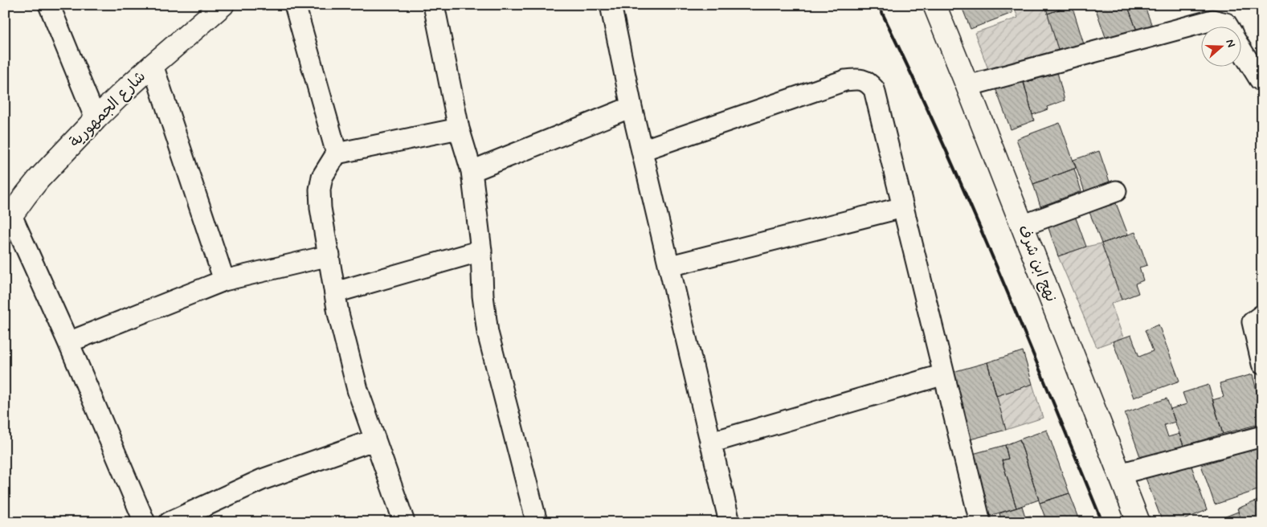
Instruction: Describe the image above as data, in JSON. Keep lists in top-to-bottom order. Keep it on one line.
{"streets":{"main road":["شارع الجمهورية","نهج ابن شرف"]},"north":"right"}
